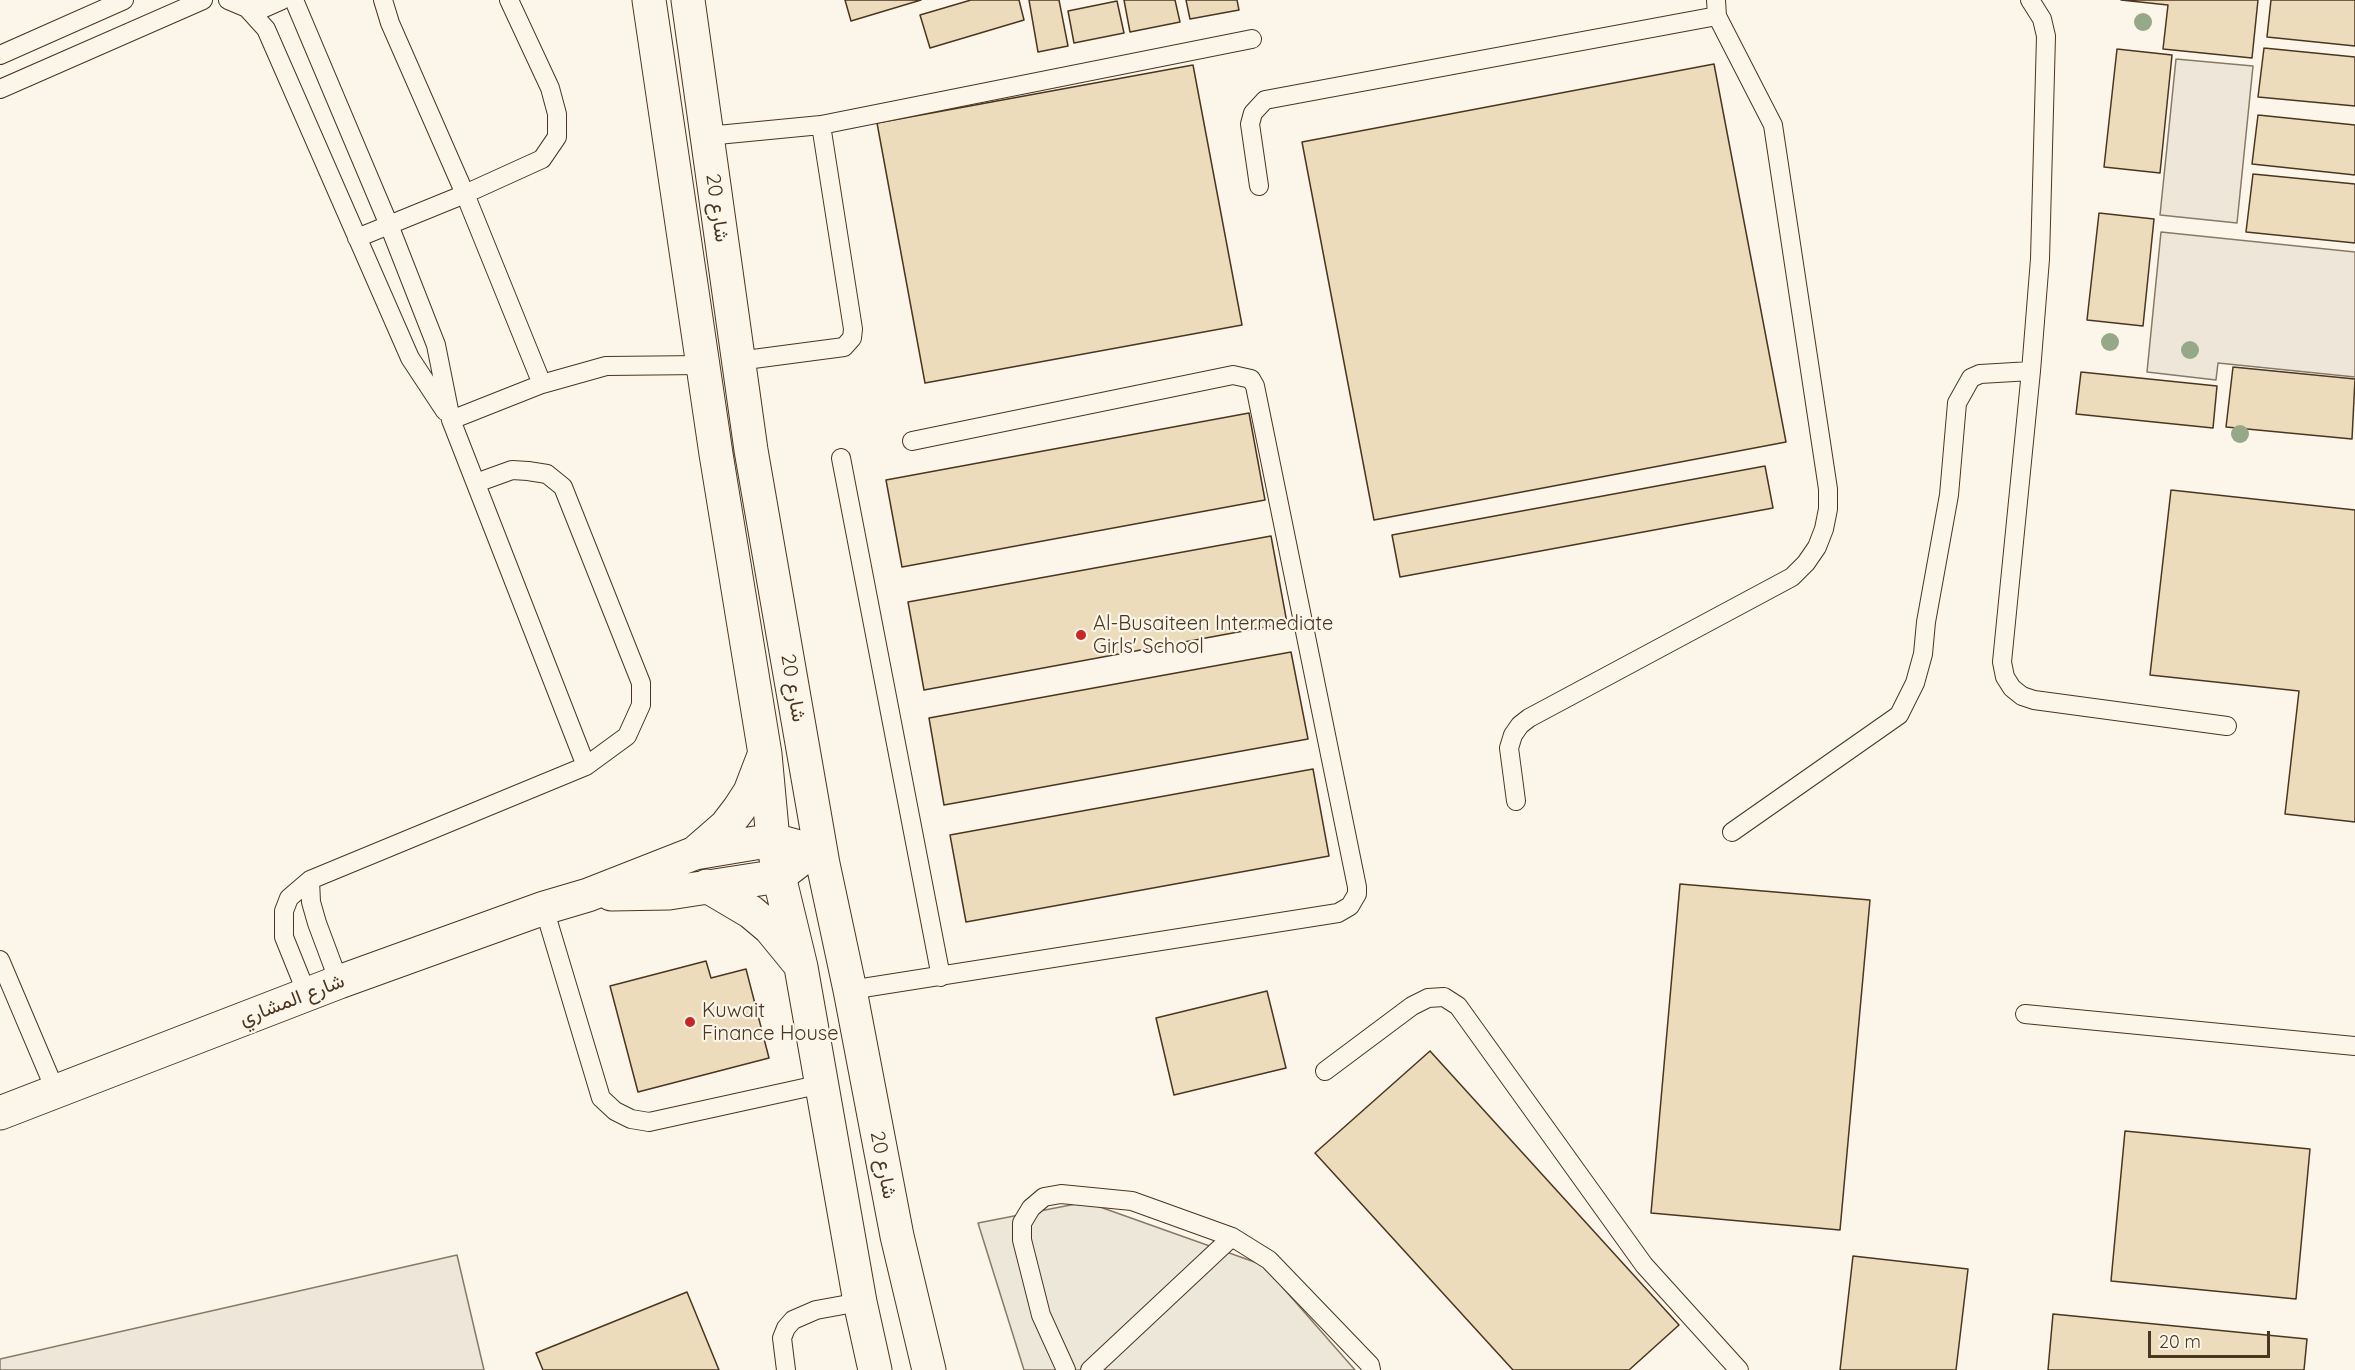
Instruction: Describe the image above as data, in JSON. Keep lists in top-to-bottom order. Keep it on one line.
{"streets":{"main road":["شارع 20","شارع المشاري"]},"crossings":[["شارع 20","شارع المشاري"]],"places":["Al-Busaiteen Intermediate Girls' School","Kuwait Finance House"],"scale_bar":"20 m"}
